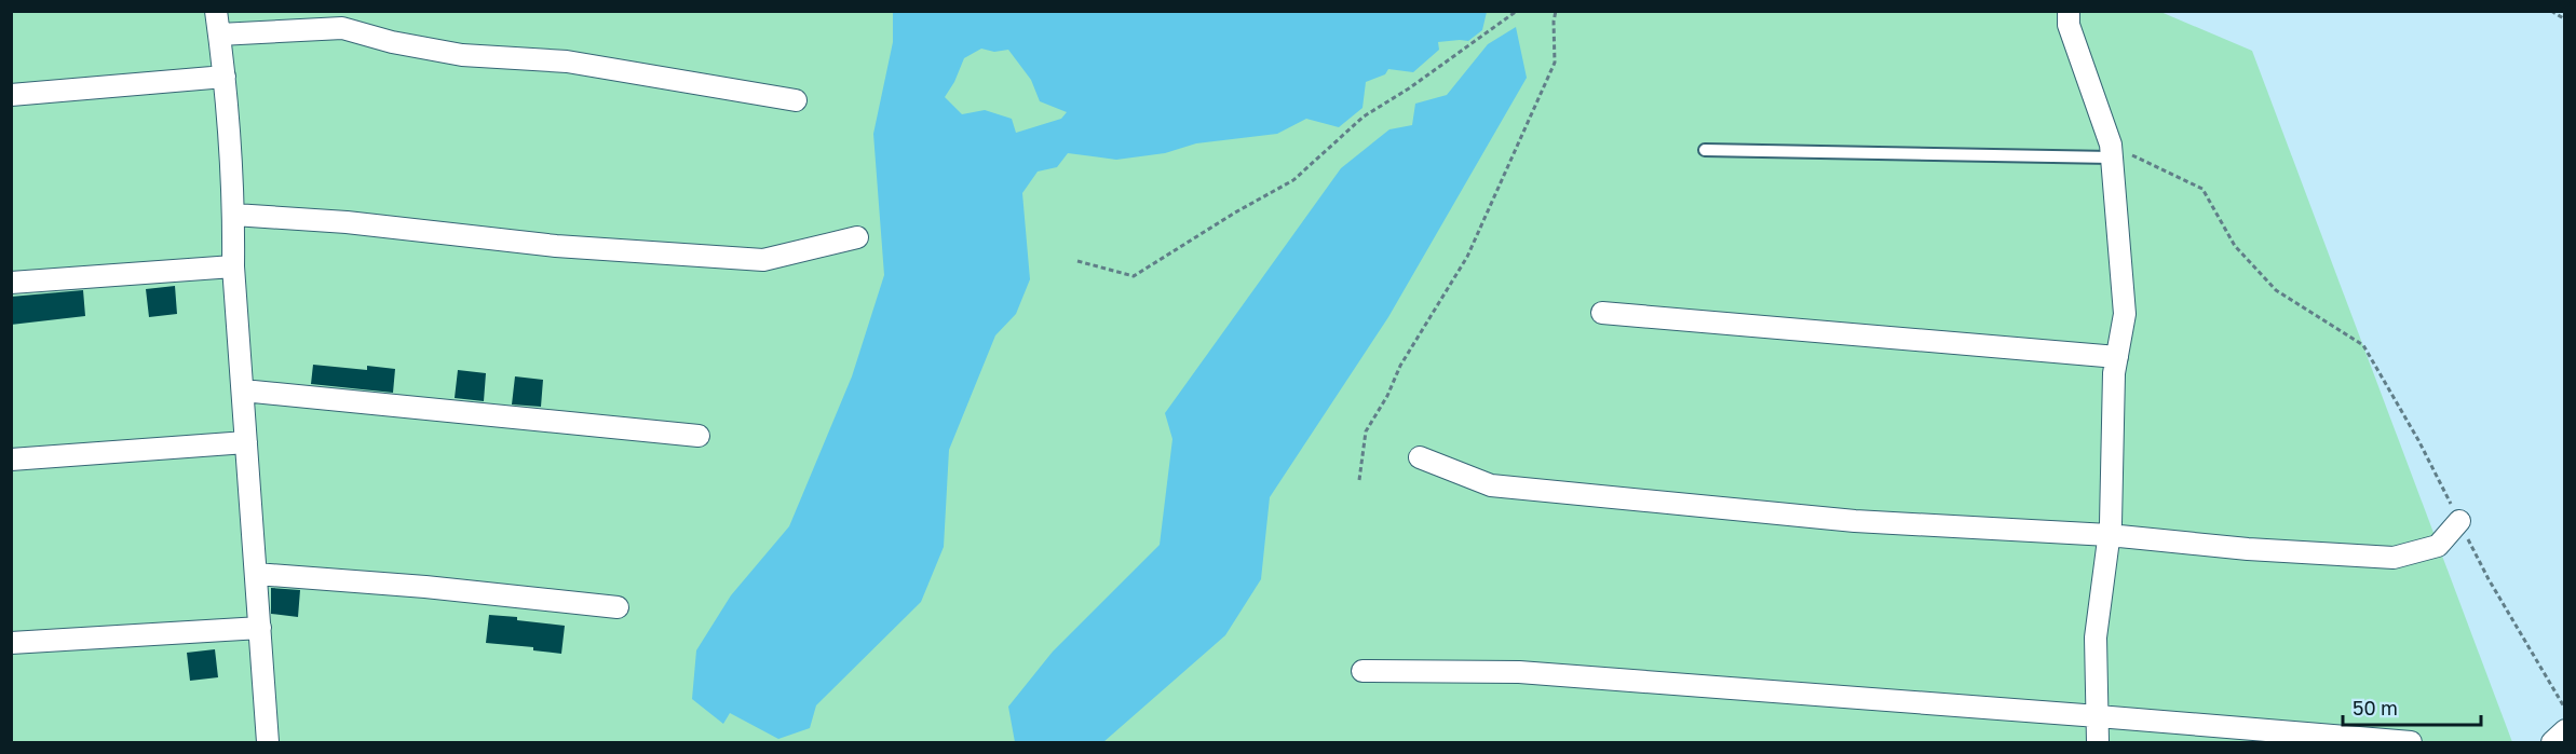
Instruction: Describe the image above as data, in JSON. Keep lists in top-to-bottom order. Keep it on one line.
{"scale_bar":"50 m"}
